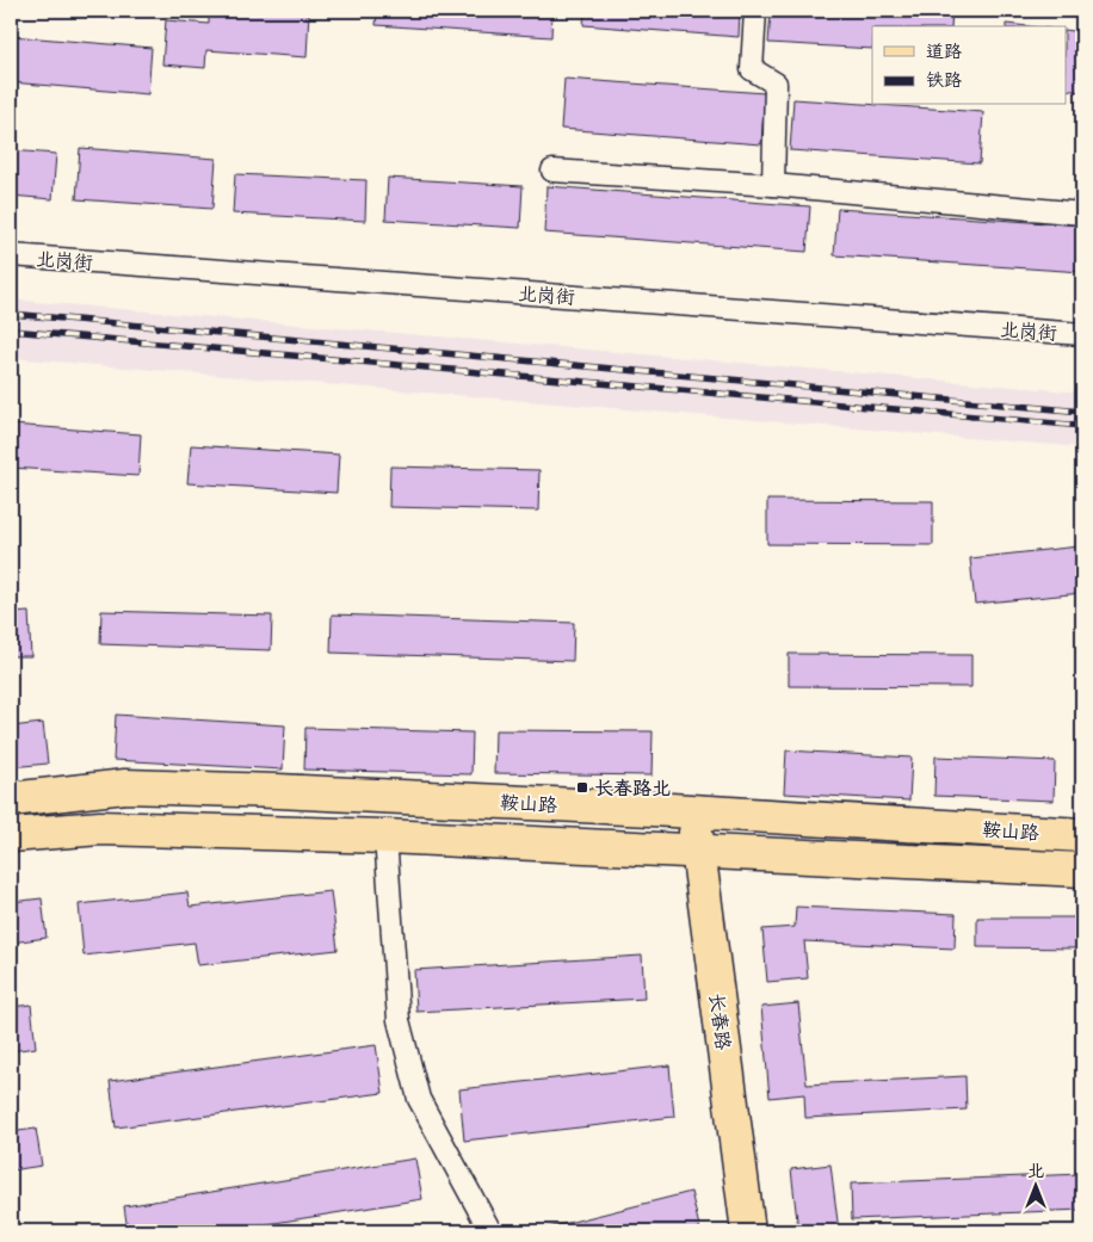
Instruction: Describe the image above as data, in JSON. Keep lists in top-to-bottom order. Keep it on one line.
{"streets":{"main road":["鞍山路","长春路"],"street":["北岗街"]},"crossings":[["鞍山路","长春路"]],"places":{"transit":["长春路北"]},"legend":["道路","铁路"],"north":"top"}
